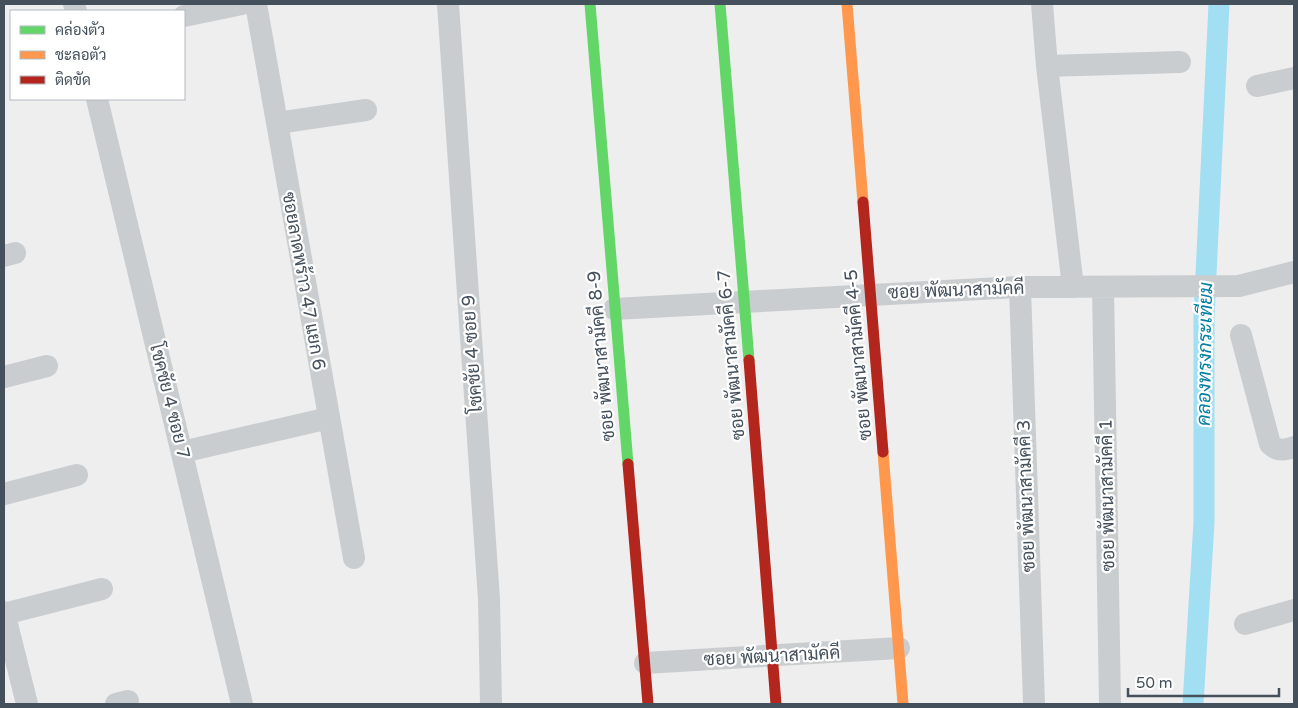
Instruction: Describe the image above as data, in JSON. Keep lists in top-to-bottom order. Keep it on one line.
{"streets":{"street":["ซอยลาดพร้าว 47 แยก 6","ซอย พัฒนาสามัคคี","โชคชัย 4 ซอย 9","ซอย พัฒนาสามัคคี 6-7","ซอย พัฒนาสามัคคี 4-5","ซอย พัฒนาสามัคคี 8-9","โชคชัย 4 ซอย 7","ซอย พัฒนาสามัคคี 1","ซอย พัฒนาสามัคคี 3"]},"crossings":[["ซอย พัฒนาสามัคคี","ซอย พัฒนาสามัคคี 6-7"],["ซอย พัฒนาสามัคคี","ซอย พัฒนาสามัคคี 4-5"],["ซอย พัฒนาสามัคคี","ซอย พัฒนาสามัคคี 8-9"],["ซอย พัฒนาสามัคคี","ซอย พัฒนาสามัคคี 1"],["ซอย พัฒนาสามัคคี","ซอย พัฒนาสามัคคี 3"]],"water":["คลองทรงกระเทียม"],"legend":["คล่องตัว","ชะลอตัว","ติดขัด"],"scale_bar":"50 m"}
